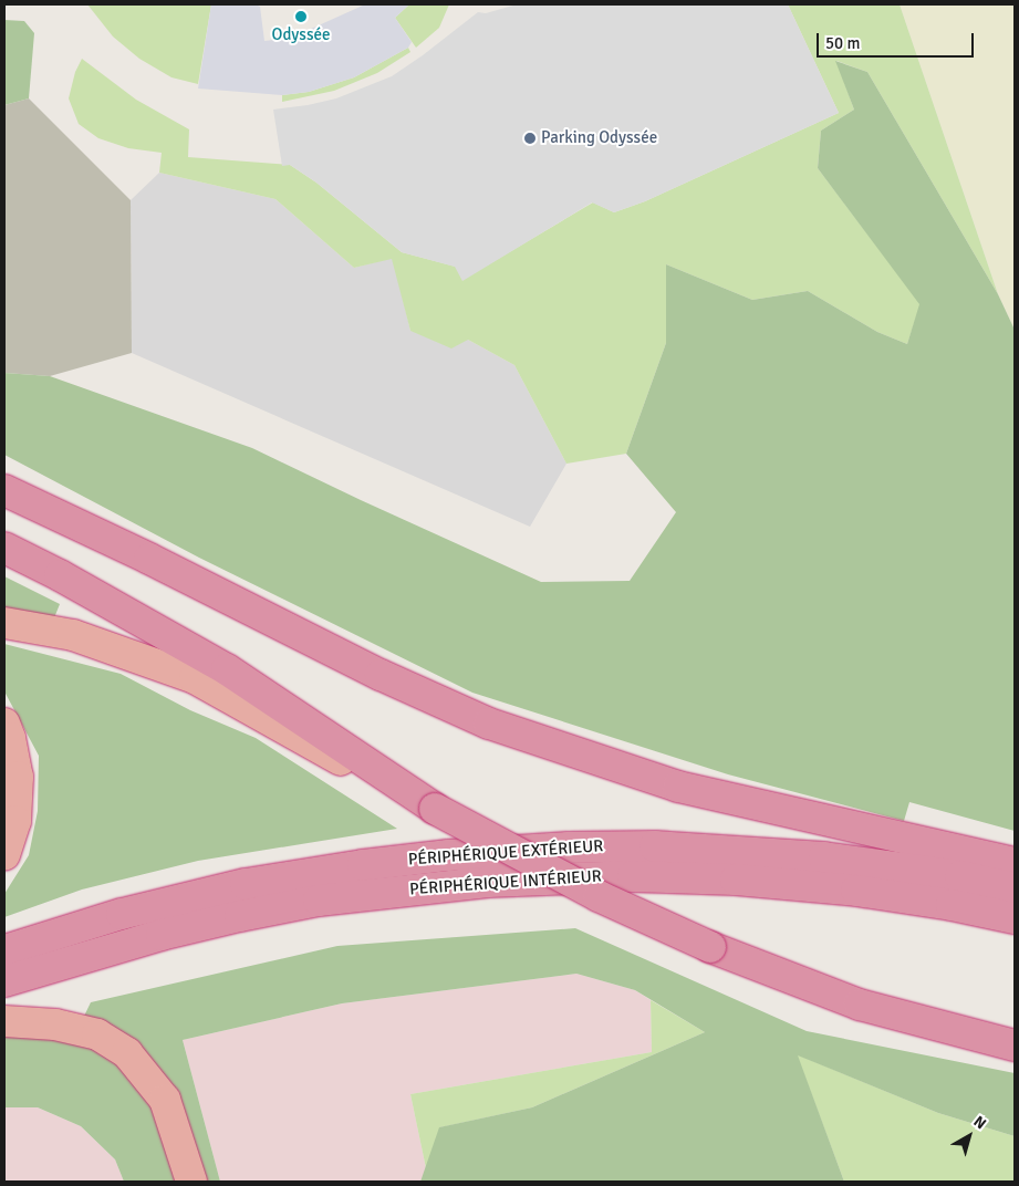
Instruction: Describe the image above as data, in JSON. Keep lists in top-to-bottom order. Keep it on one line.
{"streets":{"highway":["PÉRIPHÉRIQUE EXTÉRIEUR","PÉRIPHÉRIQUE INTÉRIEUR"]},"places":["Odyssée","Parking Odyssée"],"scale_bar":"50 m","north":"top right"}
